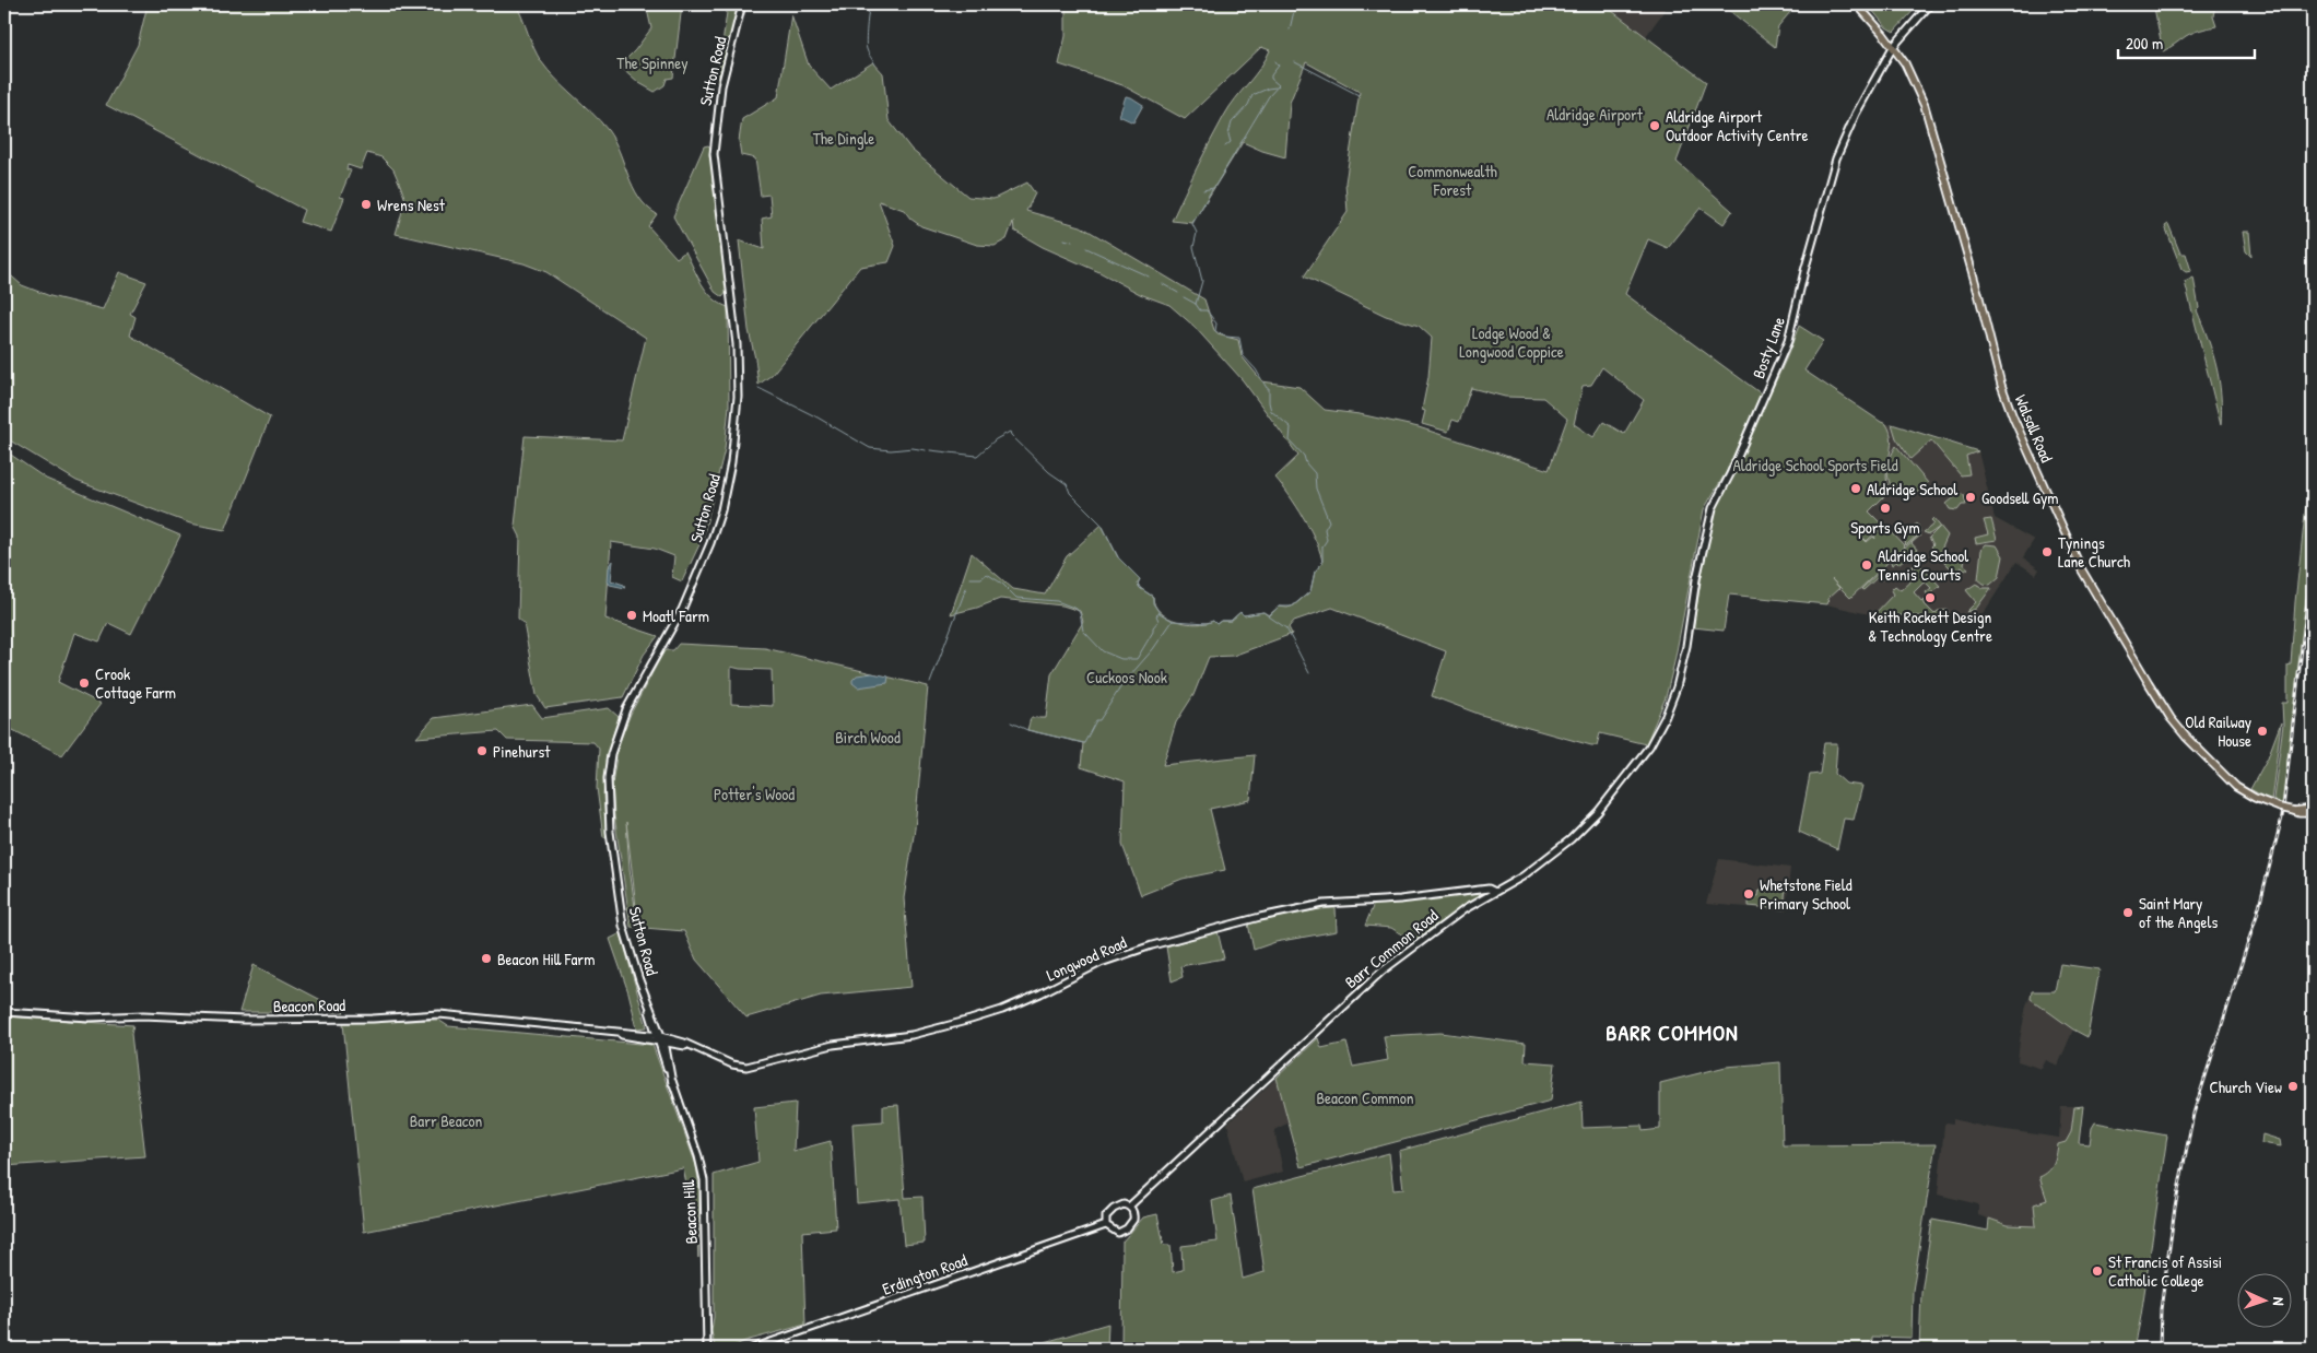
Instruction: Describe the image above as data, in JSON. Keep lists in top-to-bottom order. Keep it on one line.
{"streets":{"main road":["Sutton Road","Bosty Lane","Walsall Road","Barr Common Road","Longwood Road","Beacon Road","Beacon Hill","Erdington Road"]},"crossings":[["Sutton Road","Longwood Road"],["Sutton Road","Beacon Road"],["Sutton Road","Beacon Hill"],["Bosty Lane","Walsall Road"],["Bosty Lane","Barr Common Road"],["Barr Common Road","Longwood Road"],["Barr Common Road","Erdington Road"],["Longwood Road","Beacon Road"],["Longwood Road","Beacon Hill"],["Beacon Road","Beacon Hill"]],"districts":["BARR COMMON"],"parks":["The Spinney","Aldridge Airport","The Dingle","Commonwealth Forest","Lodge Wood & Longwood Coppice","Aldridge School Sports Field","Cuckoos Nook","Birch Wood","Potter's Wood","Beacon Common","Barr Beacon"],"places":["Aldridge Airport Outdoor Activity Centre","Wrens Nest","Aldridge School","Goodsell Gym","Sports Gym","Tynings Lane Church","Aldridge School Tennis Courts","Keith Rockett Design & Technology Centre","Moatl Farm","Crook Cottage Farm","Old Railway House","Pinehurst","Whetstone Field Primary School","Saint Mary of the Angels","Beacon Hill Farm","Church View","St Francis of Assisi Catholic College"],"scale_bar":"200 m","north":"right"}
